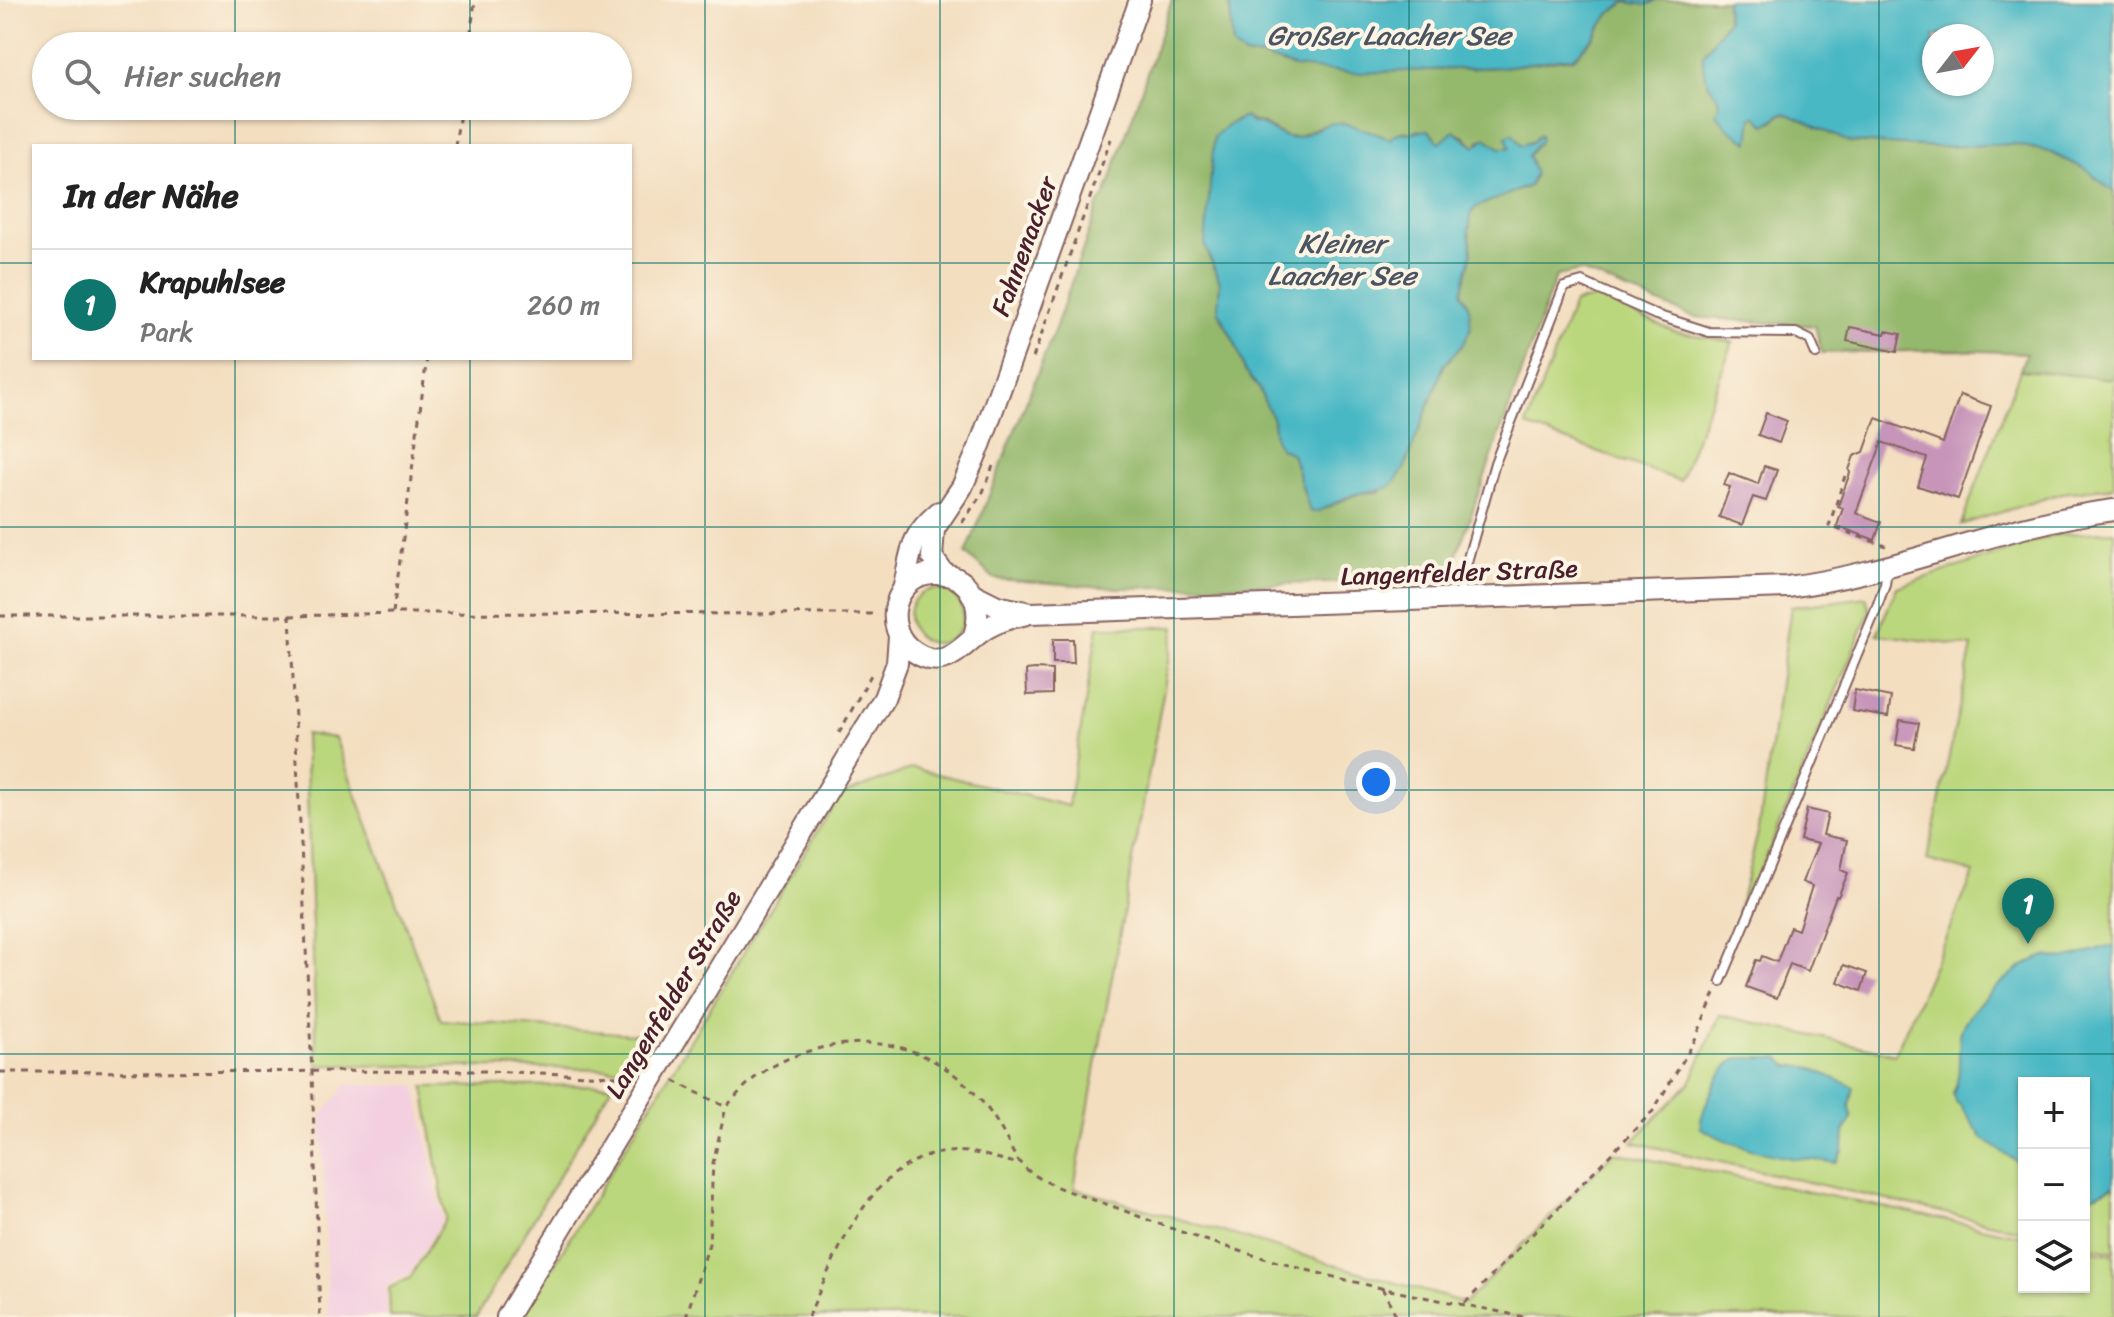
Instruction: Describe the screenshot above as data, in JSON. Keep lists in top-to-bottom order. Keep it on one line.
{"streets":{"street":["Fahnenacker","Langenfelder Straße"]},"crossings":[["Fahnenacker","Langenfelder Straße"]],"water":["Großer Laacher See","Kleiner Laacher See"],"north":"top right","page":{"search":"Hier suchen","heading":"In der Nähe","list":[{"mark":"1","name":"Krapuhlsee","note":"Park","value":"260 m"}],"pins":"1","map_buttons":["+","−"]}}
